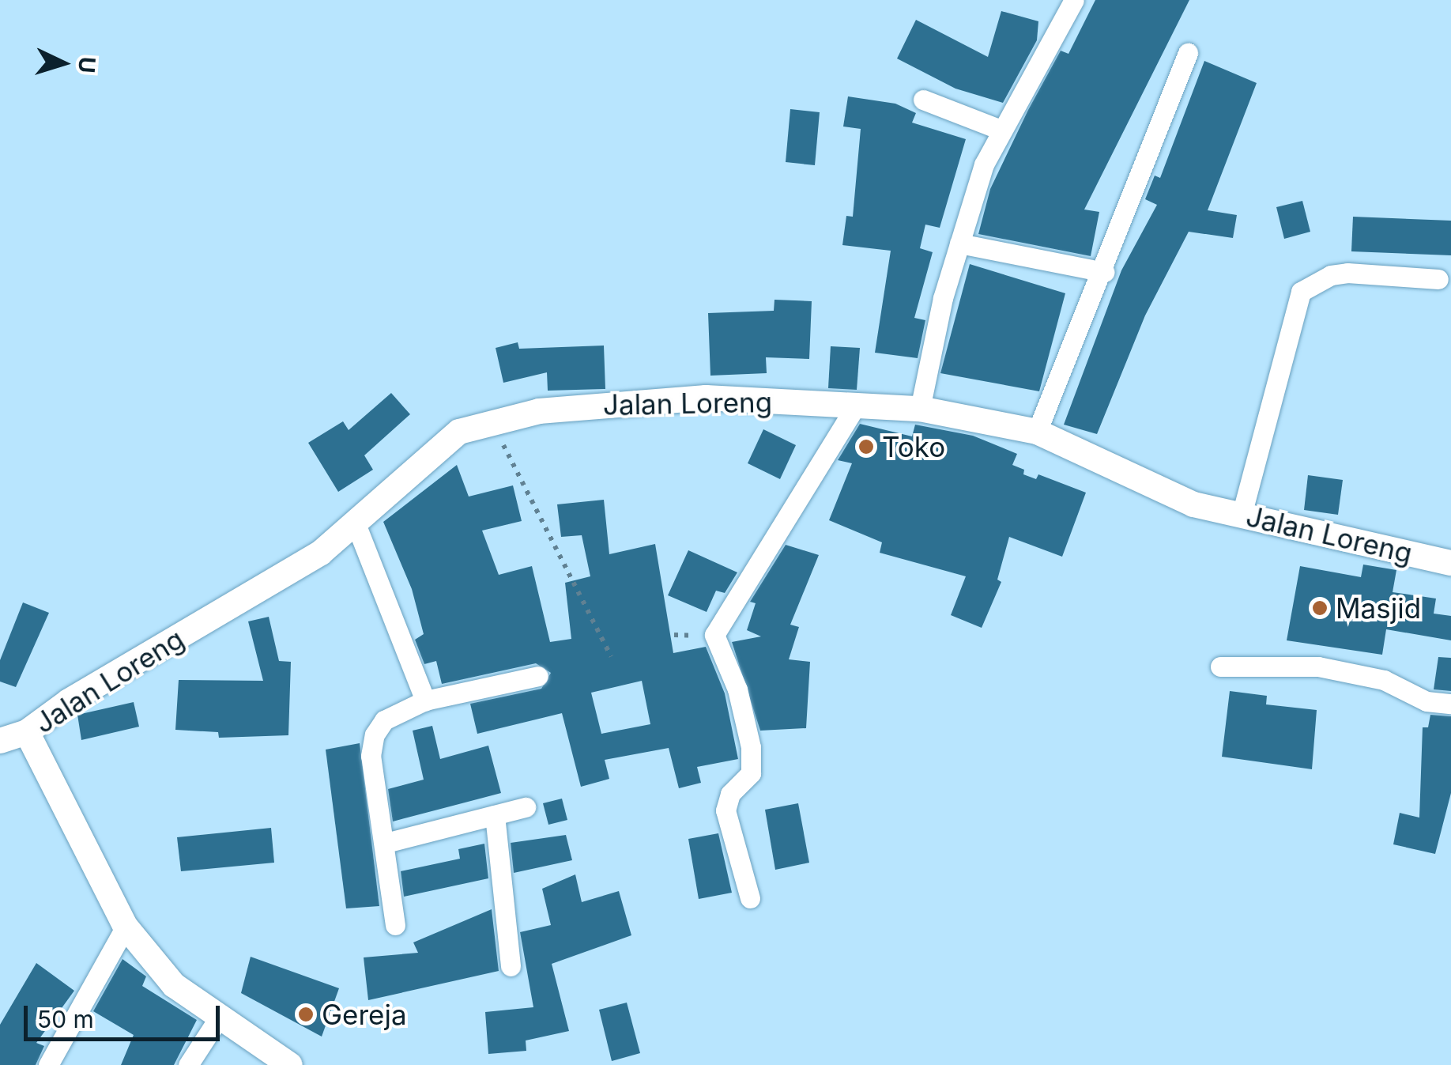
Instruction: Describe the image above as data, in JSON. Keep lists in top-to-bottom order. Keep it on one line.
{"streets":{"street":["Jalan Loreng"]},"places":["Toko","Masjid","Gereja"],"scale_bar":"50 m","north":"right"}
